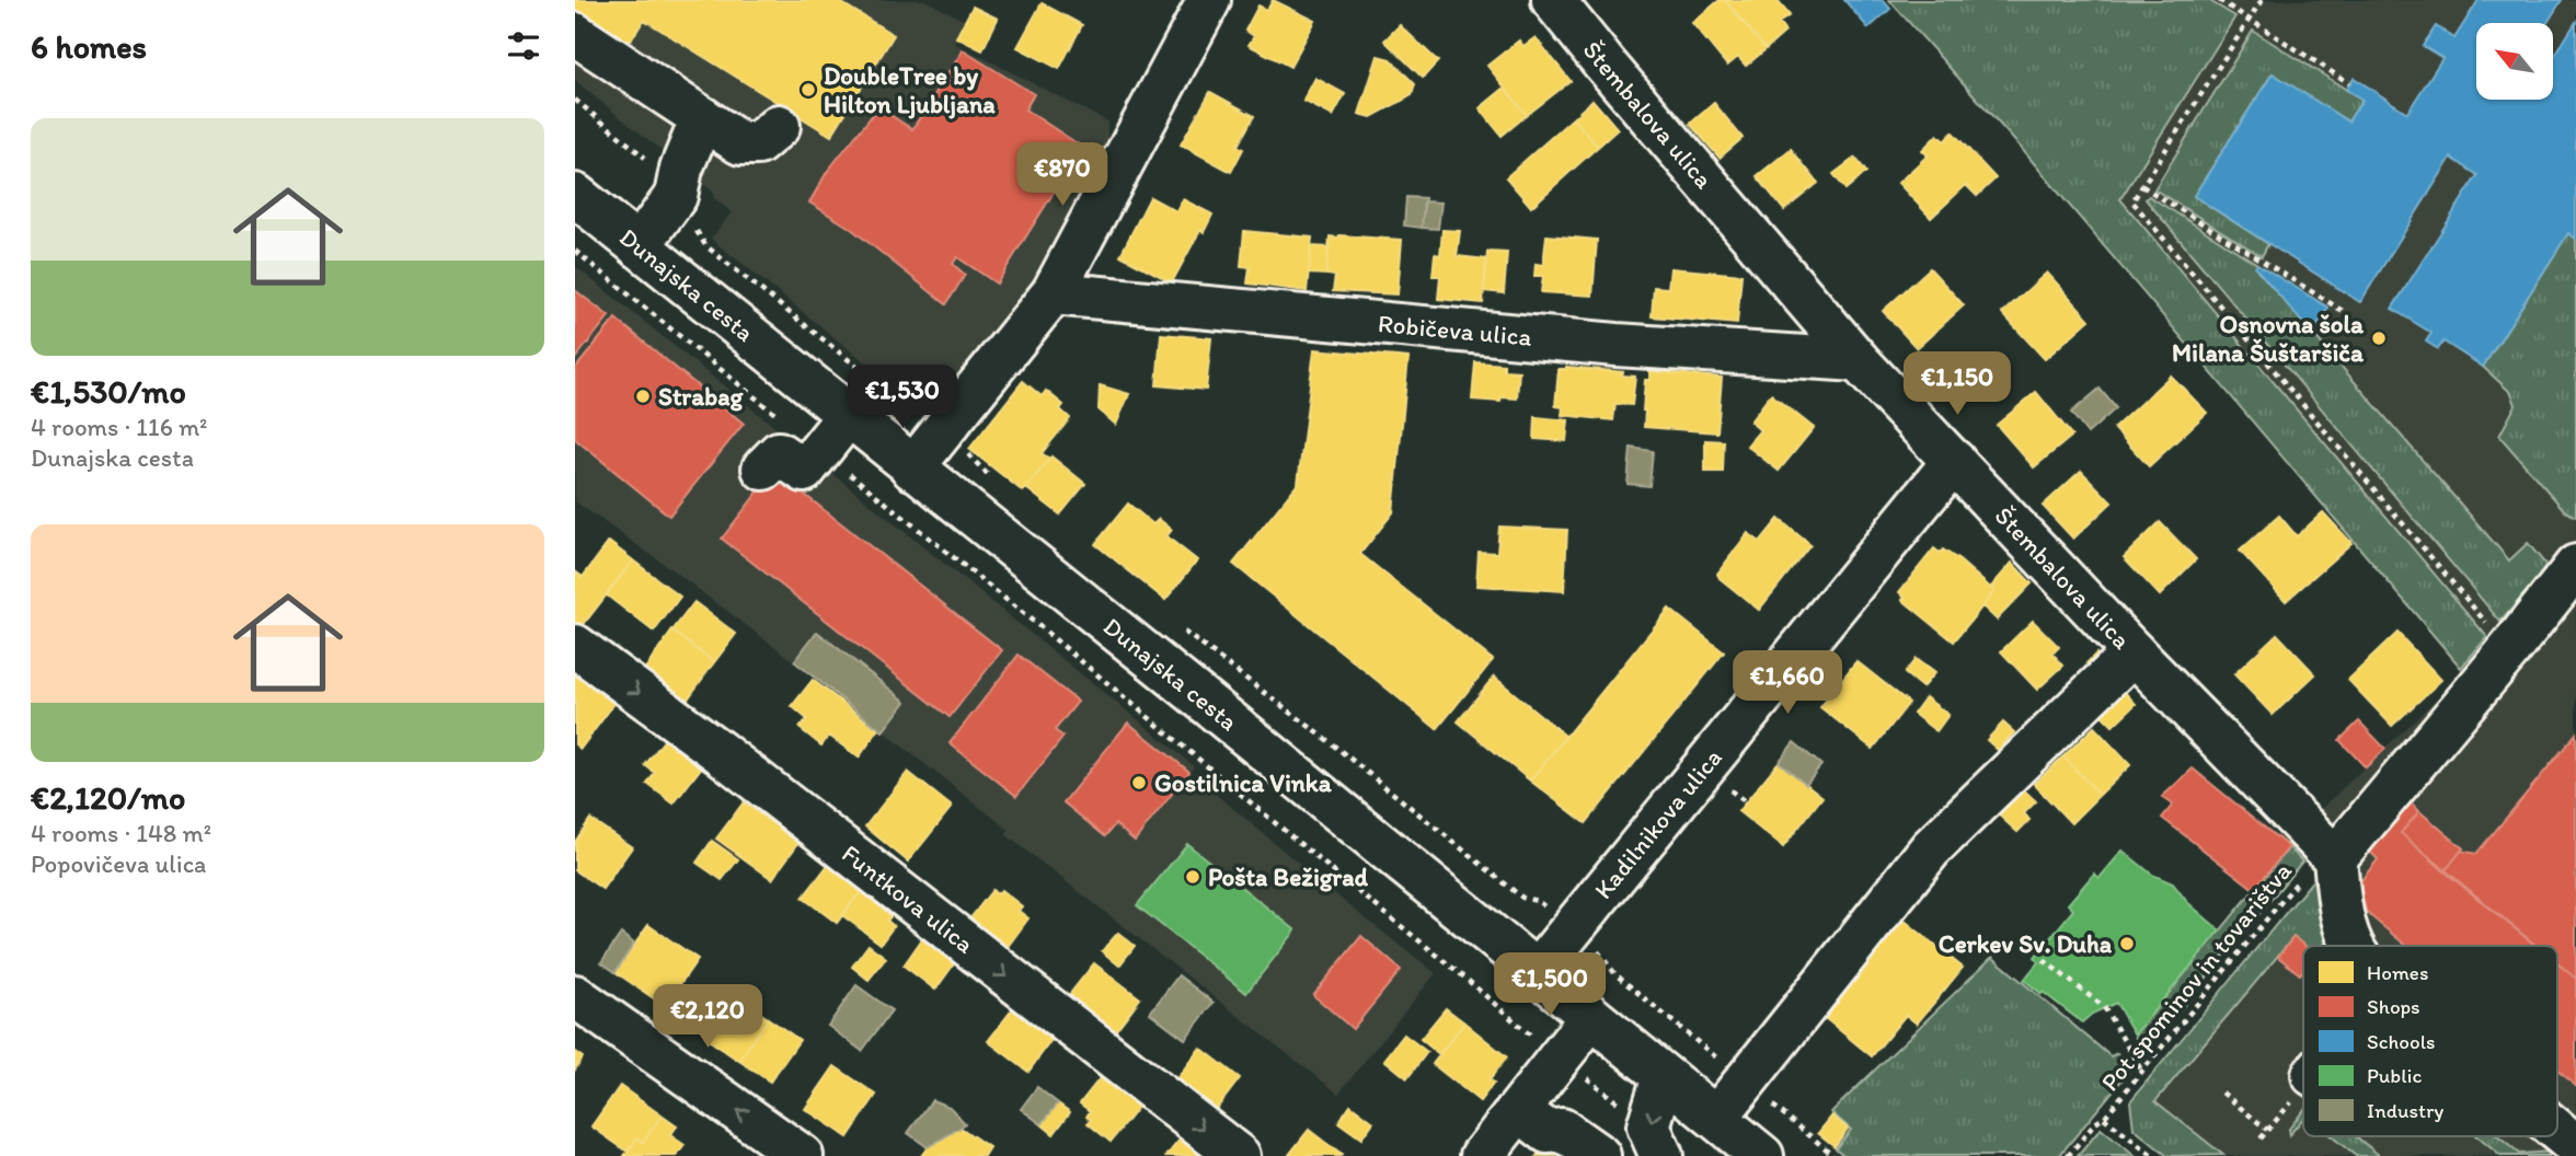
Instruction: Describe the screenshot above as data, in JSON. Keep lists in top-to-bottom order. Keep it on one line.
{"streets":{"street":["Štembalova ulica","Dunajska cesta","Robičeva ulica","Kadilnikova ulica","Funtkova ulica"],"path":["Pot spominov in tovarištva"]},"crossings":[["Štembalova ulica","Robičeva ulica"],["Štembalova ulica","Kadilnikova ulica"],["Štembalova ulica","Pot spominov in tovarištva"],["Dunajska cesta","Kadilnikova ulica"]],"places":["DoubleTree by Hilton Ljubljana","Osnovna šola Milana Šuštaršiča","Strabag","Gostilnica Vinka","Pošta Bežigrad","Cerkev Sv. Duha"],"legend":["Homes","Shops","Schools","Public","Industry"],"north":"top left","page":{"heading":"6 homes","list":[{"name":"€1,530/mo","note":"4 rooms · 116 m² · Dunajska cesta"},{"name":"€2,120/mo","note":"4 rooms · 148 m² · Popovičeva ulica"}],"price":["€870","€1,150","€1,530","€1,660","€1,500","€2,120"]}}
